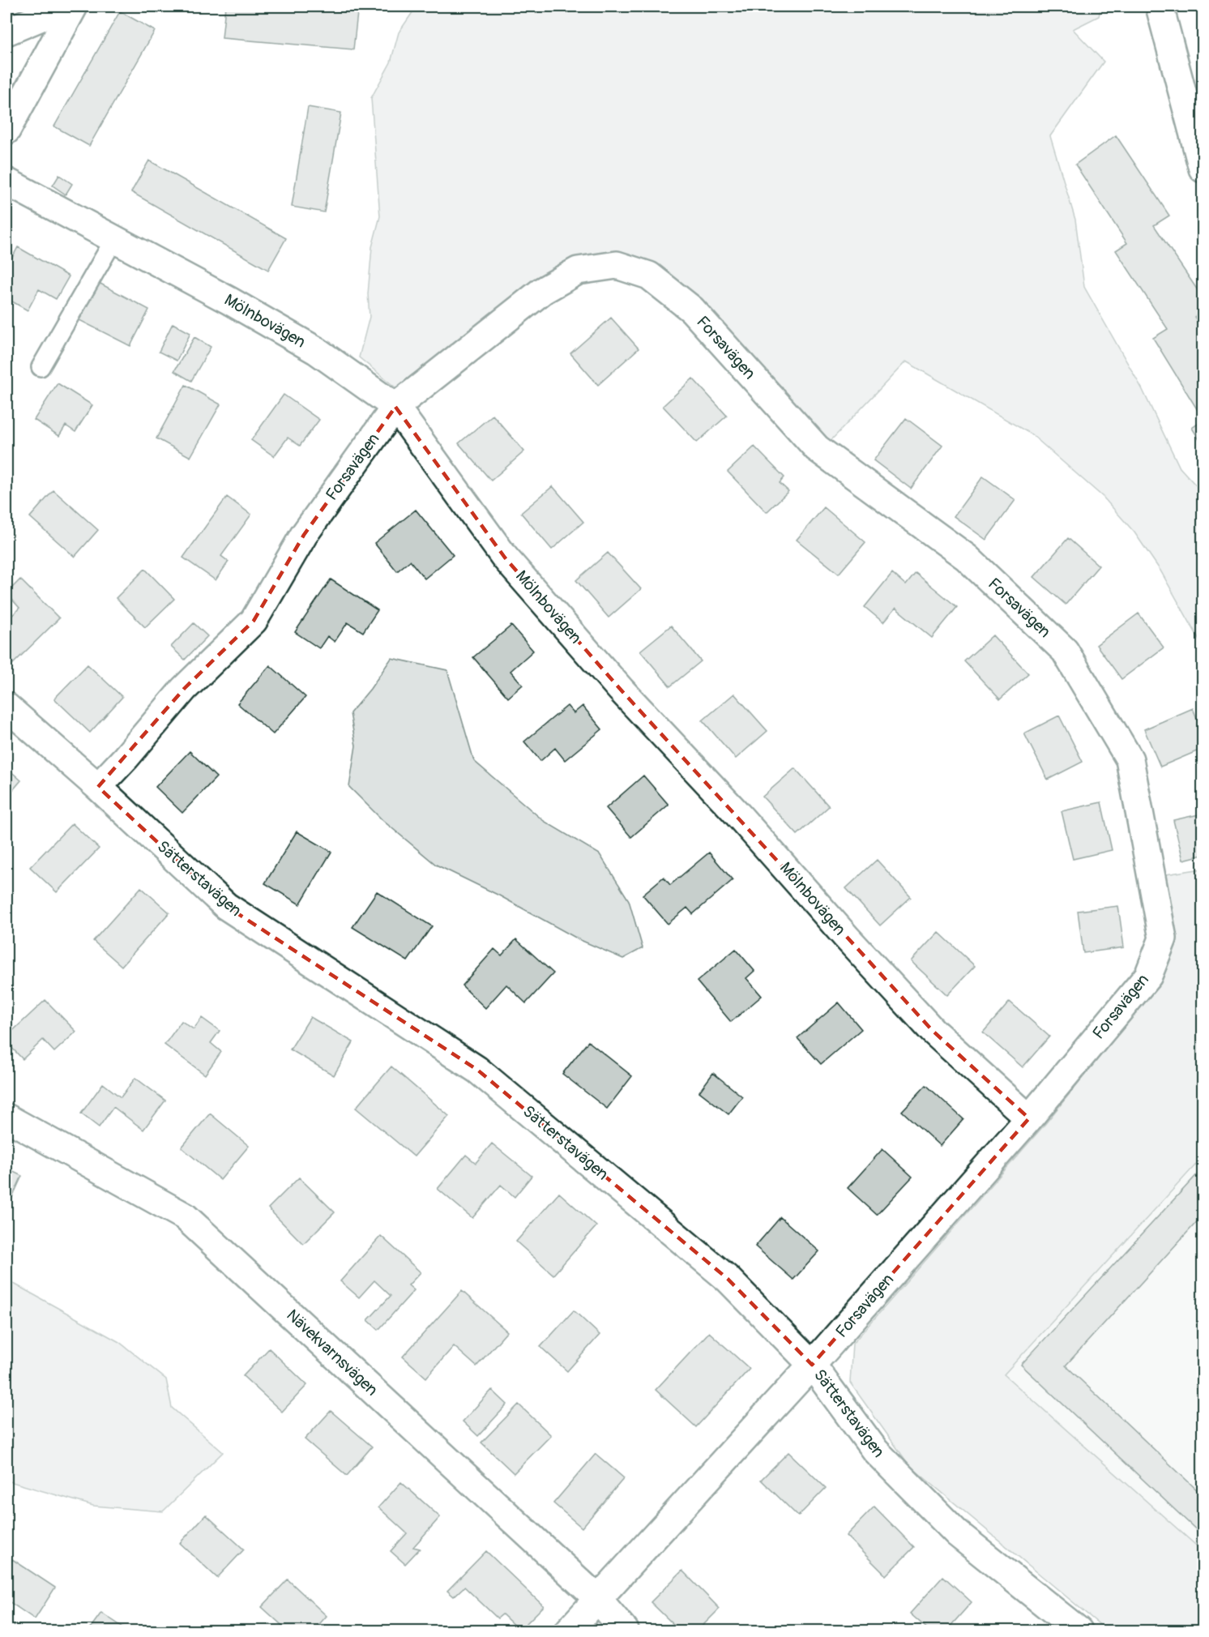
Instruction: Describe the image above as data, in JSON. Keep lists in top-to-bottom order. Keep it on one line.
{"streets":{"street":["Mölnbovägen","Forsavägen","Sätterstavägen","Nävekvarnsvägen"]},"crossings":[["Mölnbovägen","Forsavägen"],["Forsavägen","Sätterstavägen"],["Forsavägen","Nävekvarnsvägen"]]}
